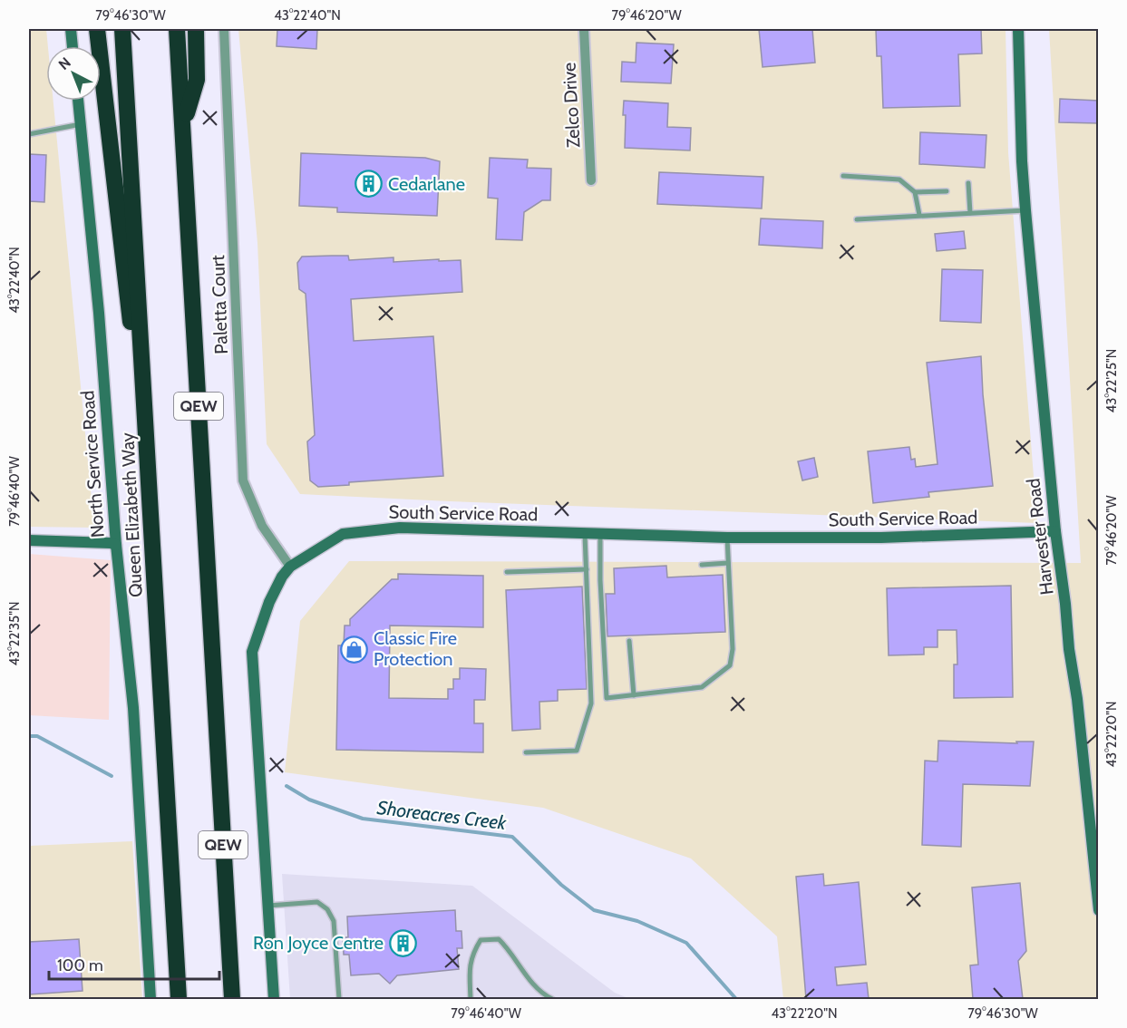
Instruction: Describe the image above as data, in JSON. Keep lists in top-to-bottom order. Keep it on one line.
{"streets":{"highway":["QEW","Queen Elizabeth Way"],"street":["Zelco Drive","Paletta Court","North Service Road","South Service Road","Harvester Road"]},"crossings":[["Paletta Court","South Service Road"],["South Service Road","Harvester Road"]],"water":["Shoreacres Creek"],"places":{"building":["Cedarlane","Ron Joyce Centre"],"shop":["Classic Fire Protection"]},"scale_bar":"100 m","north":"top left","coordinates":["79°46'30\"W","43°22'40\"N","79°46'20\"W","43°22'25\"N","79°46'40\"W","43°22'35\"N","43°22'20\"N"]}
